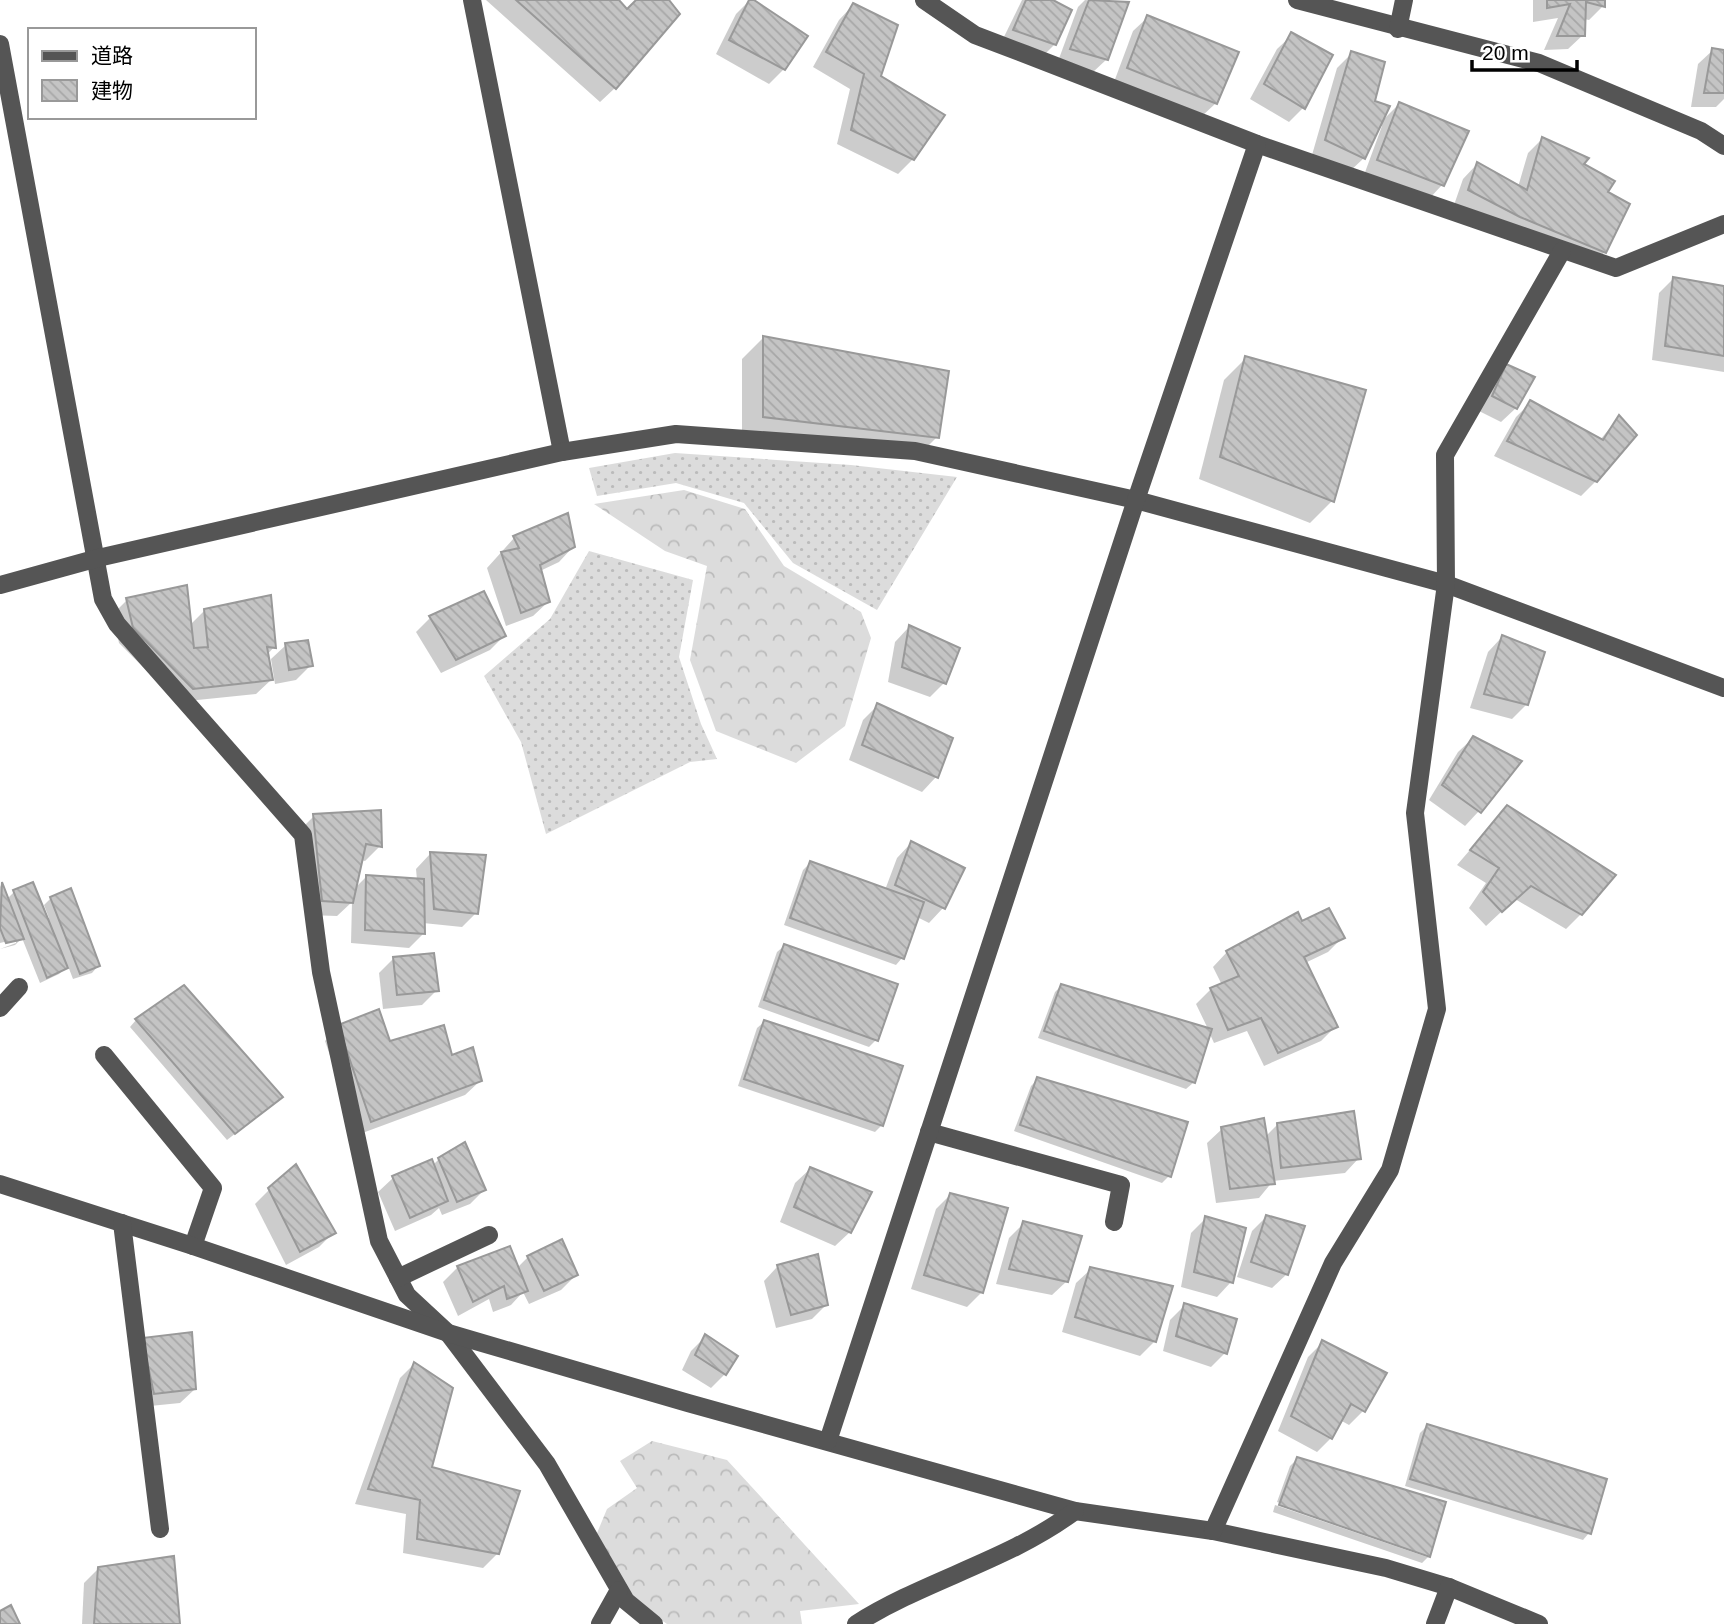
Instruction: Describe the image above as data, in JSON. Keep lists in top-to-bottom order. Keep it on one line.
{"legend":["道路","建物"],"scale_bar":"20 m"}
